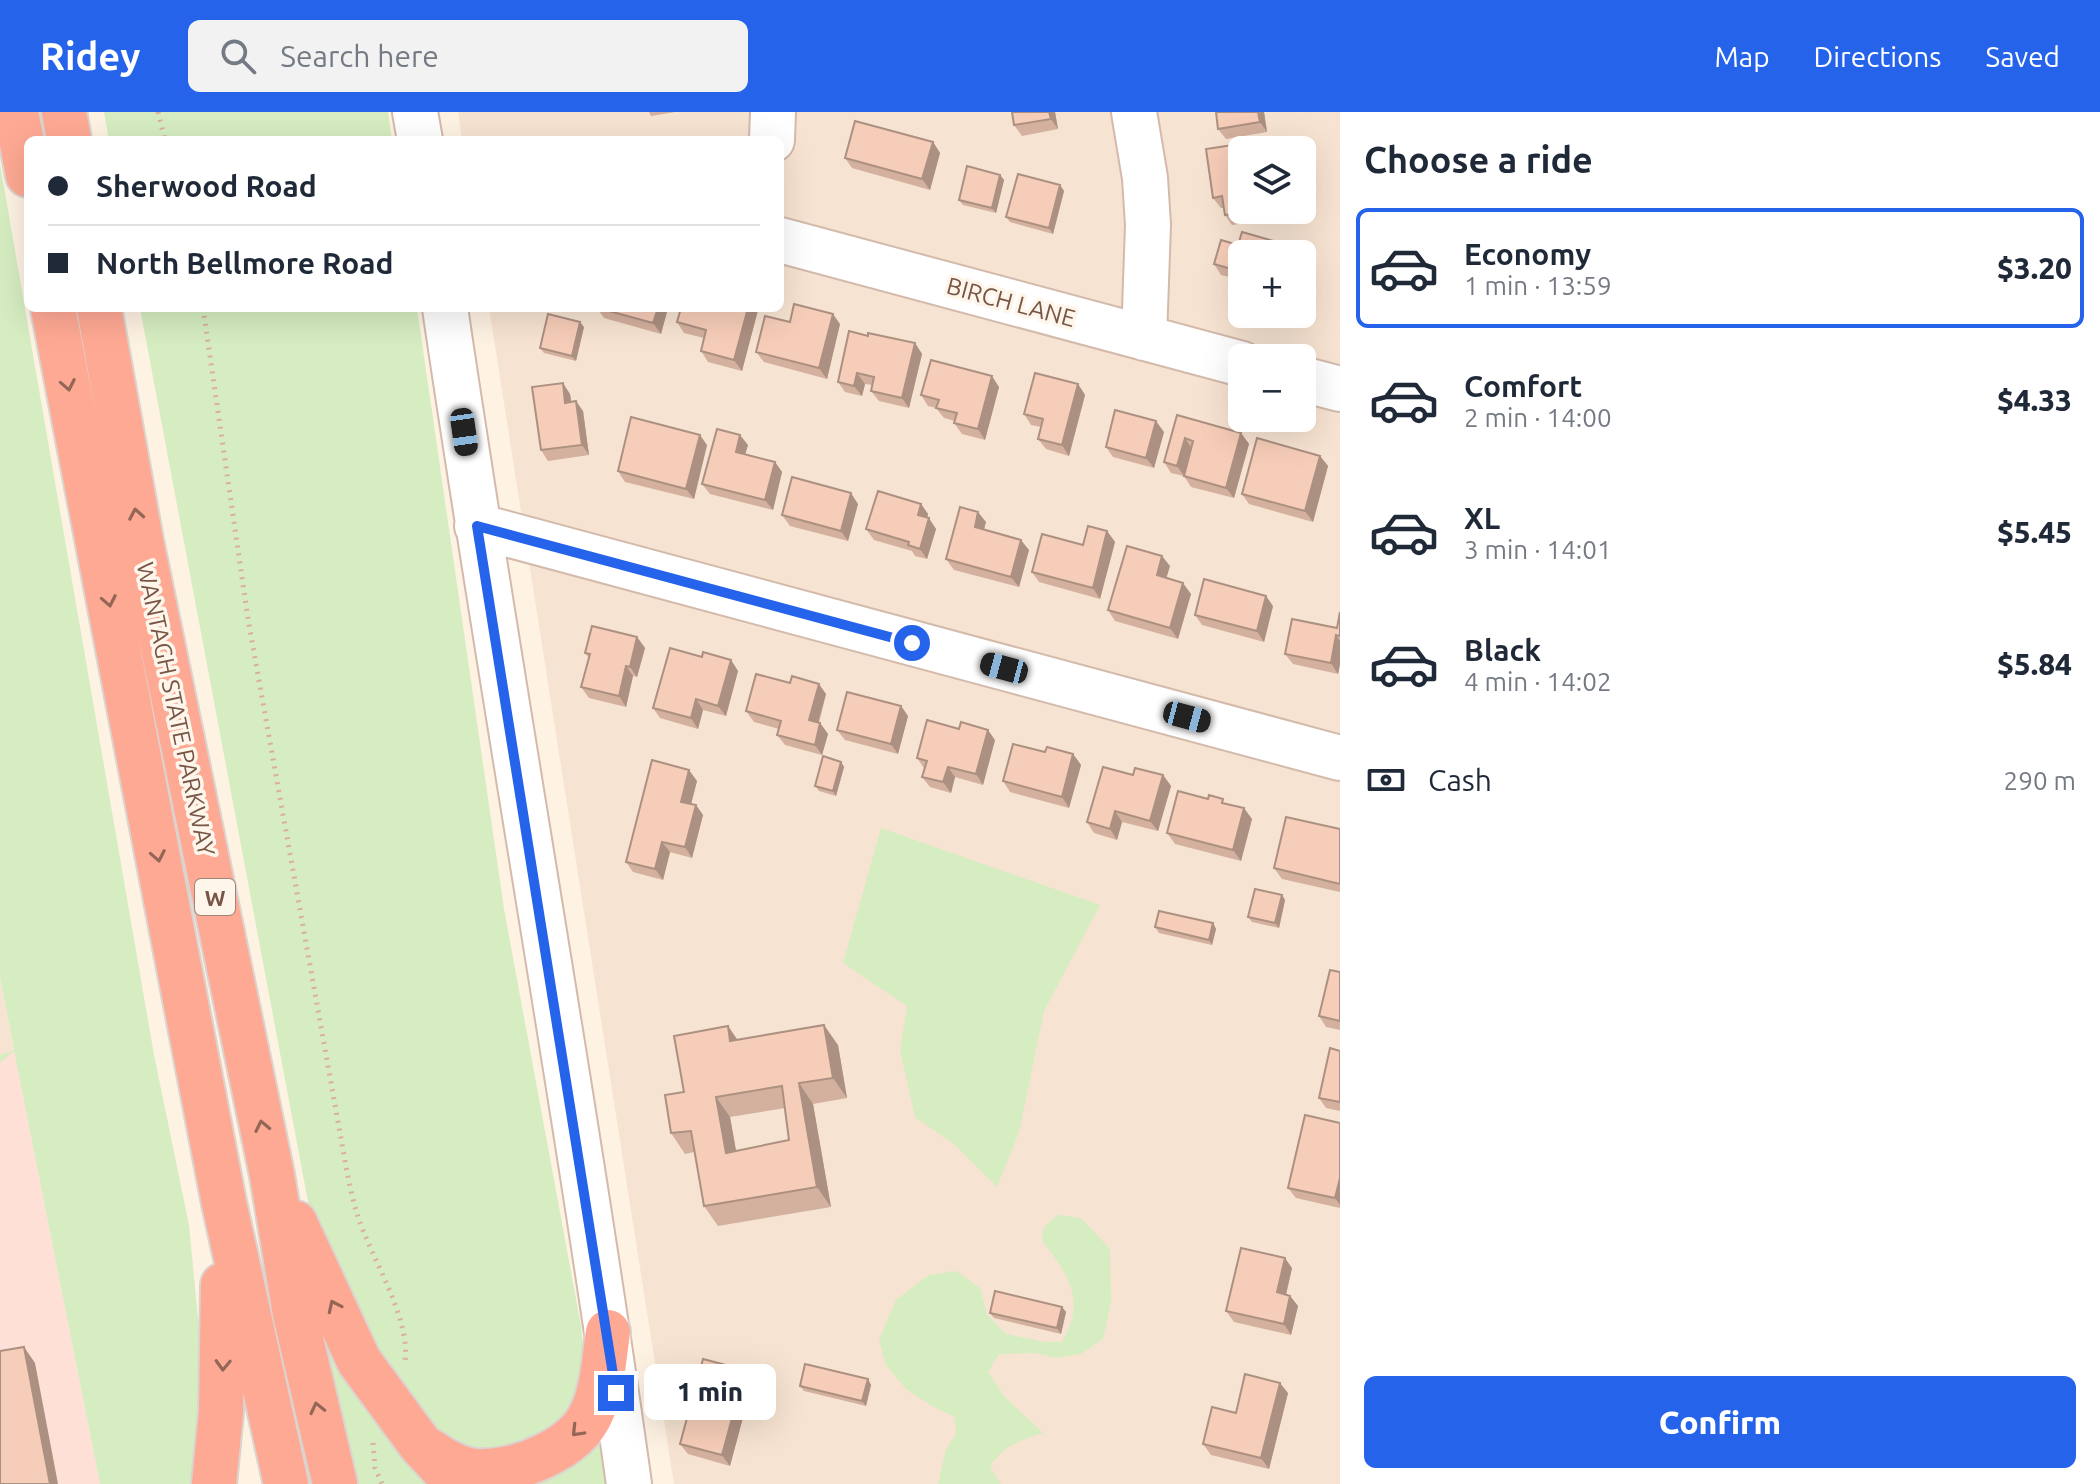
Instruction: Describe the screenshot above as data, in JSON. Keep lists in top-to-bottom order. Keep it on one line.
{"streets":{"highway":["WANTAGH STATE PARKWAY","W"],"street":["BIRCH LANE"]},"page":{"header":"Ridey","search":"Search here","nav":["Map","Directions","Saved"],"heading":"Choose a ride","map_buttons":["+","−"],"banner":["Sherwood Road","North Bellmore Road"],"list":[{"name":"Economy","note":"1 min · 13:59","value":"$3.20"},{"name":"Comfort","note":"2 min · 14:00","value":"$4.33"},{"name":"XL","note":"3 min · 14:01","value":"$5.45"},{"name":"Black","note":"4 min · 14:02","value":"$5.84"}],"pay":["Cash","290 m"],"buttons":"Confirm","bubble":"1 min"}}
